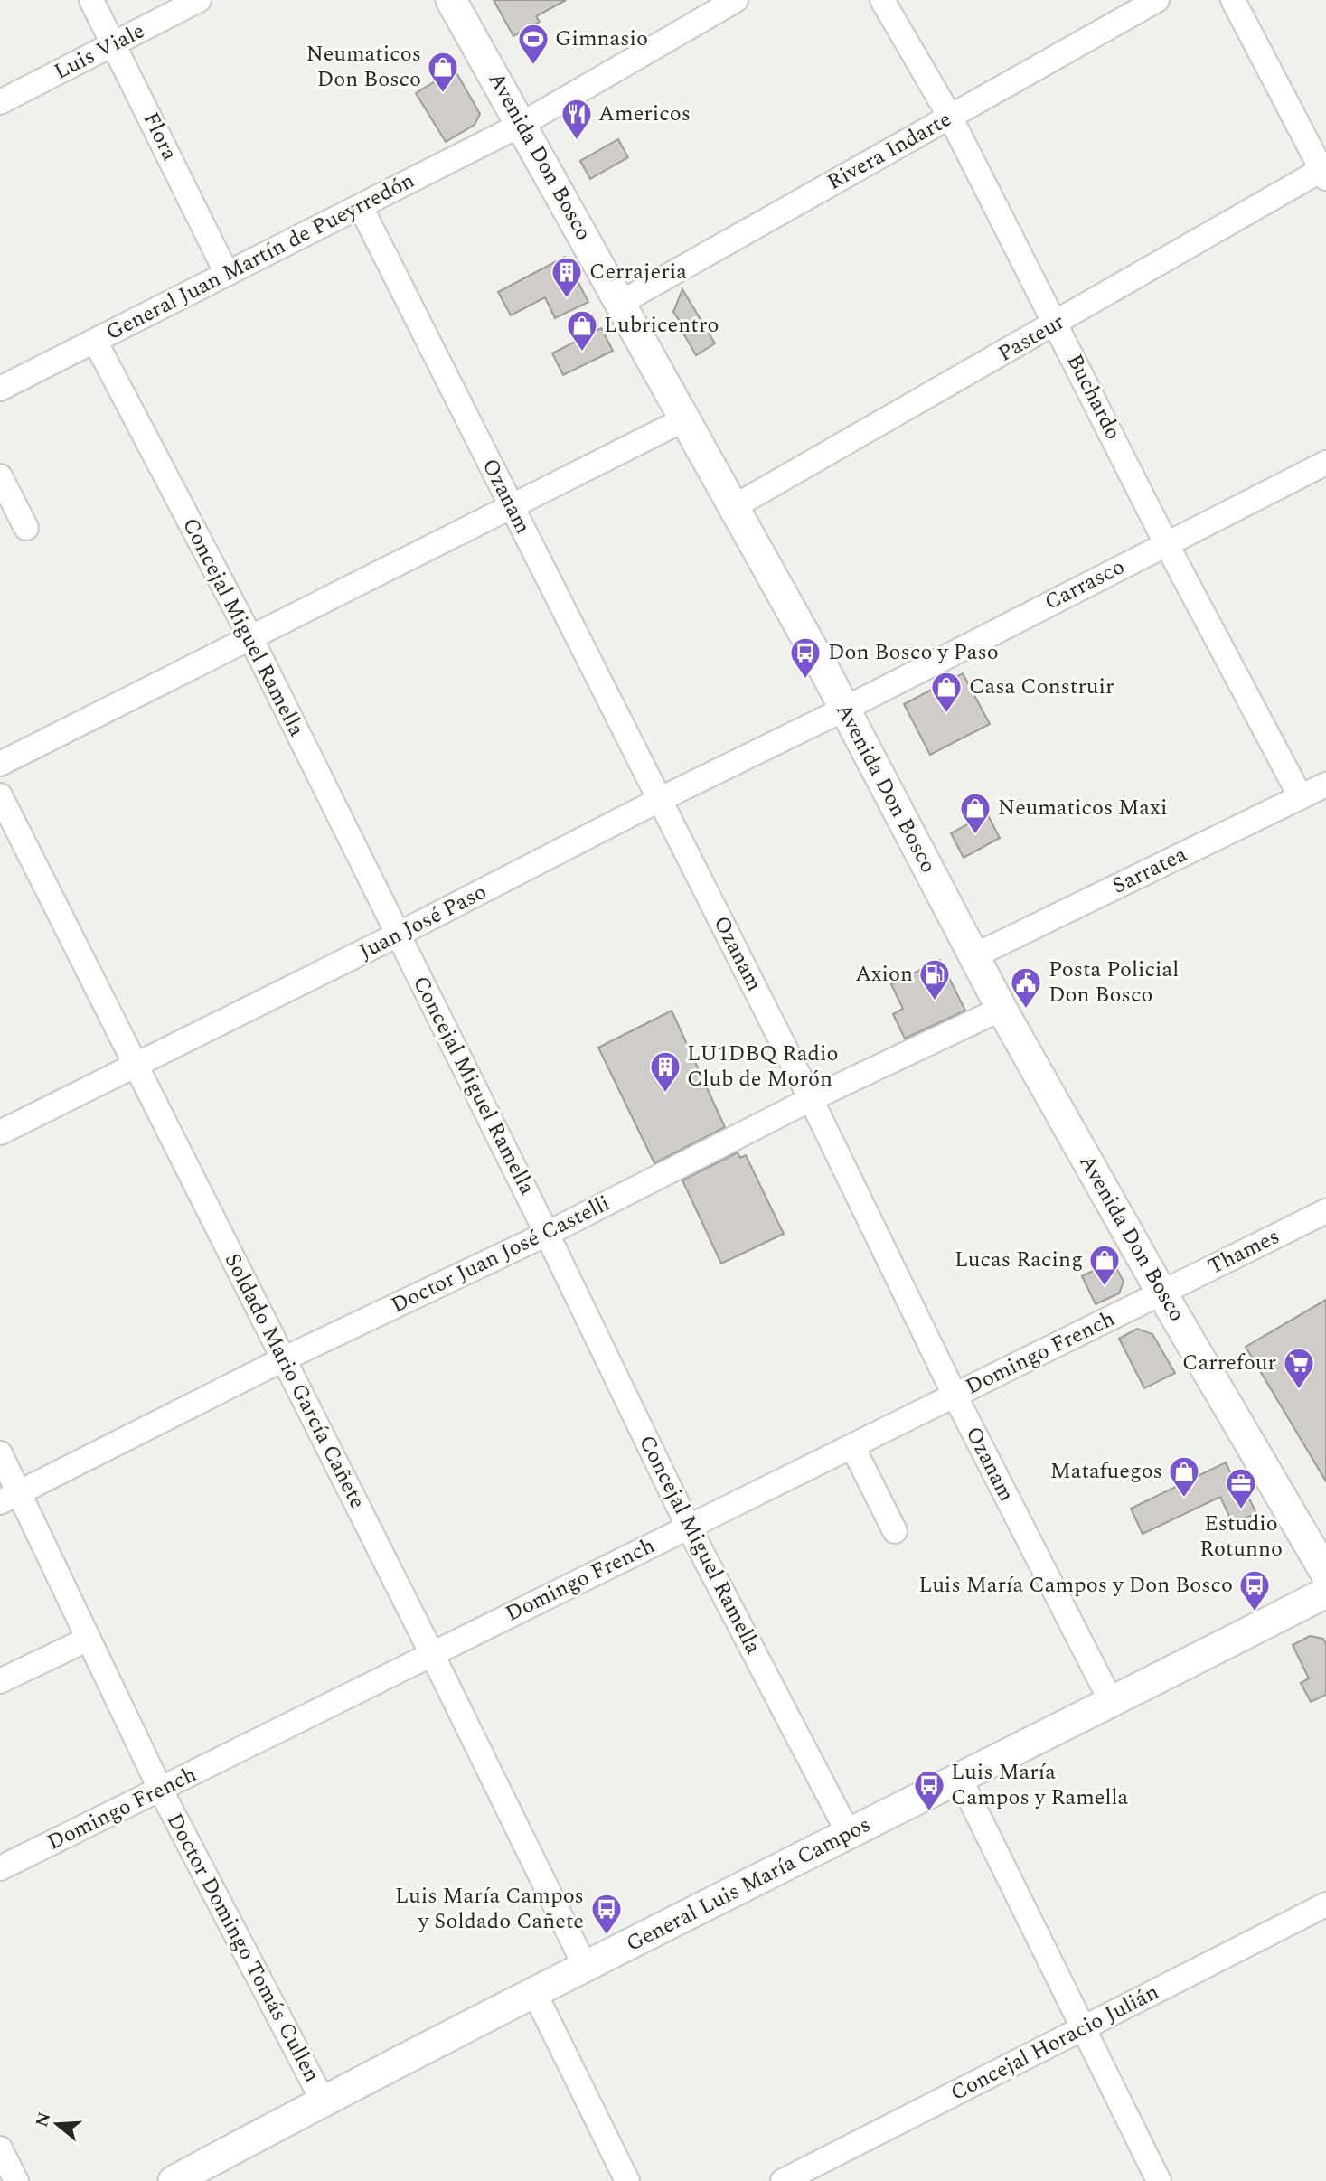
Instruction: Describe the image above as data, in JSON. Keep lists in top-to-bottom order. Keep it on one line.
{"streets":{"main road":["Avenida Don Bosco","General Luis María Campos"],"street":["Luis Viale","Flora","Rivera Indarte","General Juan Martín de Pueyrredón","Pasteur","Buchardo","Ozanam","Carrasco","Concejal Miguel Ramella","Sarratea","Juan José Paso","Thames","Doctor Juan José Castelli","Domingo French","Soldado Mario García Cañete","Doctor Domingo Tomás Cullen","Concejal Horacio Julián"]},"crossings":[["Luis Viale","Flora"],["Flora","General Juan Martín de Pueyrredón"],["Rivera Indarte","Avenida Don Bosco"],["Rivera Indarte","Buchardo"],["Avenida Don Bosco","General Juan Martín de Pueyrredón"],["Avenida Don Bosco","Pasteur"],["Avenida Don Bosco","Carrasco"],["Avenida Don Bosco","Sarratea"],["Avenida Don Bosco","Juan José Paso"],["Avenida Don Bosco","Thames"],["Avenida Don Bosco","Doctor Juan José Castelli"],["Avenida Don Bosco","Domingo French"],["General Juan Martín de Pueyrredón","Ozanam"],["General Juan Martín de Pueyrredón","Concejal Miguel Ramella"],["Pasteur","Buchardo"],["Buchardo","Carrasco"],["Buchardo","Sarratea"],["Ozanam","Juan José Paso"],["Ozanam","Doctor Juan José Castelli"],["Ozanam","Domingo French"],["Ozanam","General Luis María Campos"],["Carrasco","Juan José Paso"],["Concejal Miguel Ramella","Juan José Paso"],["Concejal Miguel Ramella","Doctor Juan José Castelli"],["Concejal Miguel Ramella","Domingo French"],["Concejal Miguel Ramella","General Luis María Campos"],["Juan José Paso","Soldado Mario García Cañete"],["Thames","Domingo French"],["Doctor Juan José Castelli","Soldado Mario García Cañete"],["Doctor Juan José Castelli","Doctor Domingo Tomás Cullen"],["Domingo French","Soldado Mario García Cañete"],["Domingo French","Doctor Domingo Tomás Cullen"],["Soldado Mario García Cañete","General Luis María Campos"],["General Luis María Campos","Doctor Domingo Tomás Cullen"]],"places":{"sports":["Gimnasio"],"shop":["Neumaticos Don Bosco","Lubricentro","Casa Construir","Neumaticos Maxi","Lucas Racing","Matafuegos"],"restaurant":["Americos"],"building":["Cerrajeria","LU1DBQ Radio Club de Morón"],"bus stop":["Don Bosco y Paso","Luis María Campos y Don Bosco","Luis María Campos y Ramella","Luis María Campos y Soldado Cañete"],"fuel station":["Axion"],"public building":["Posta Policial Don Bosco"],"supermarket":["Carrefour"],"office":["Estudio Rotunno"]},"north":"left"}
